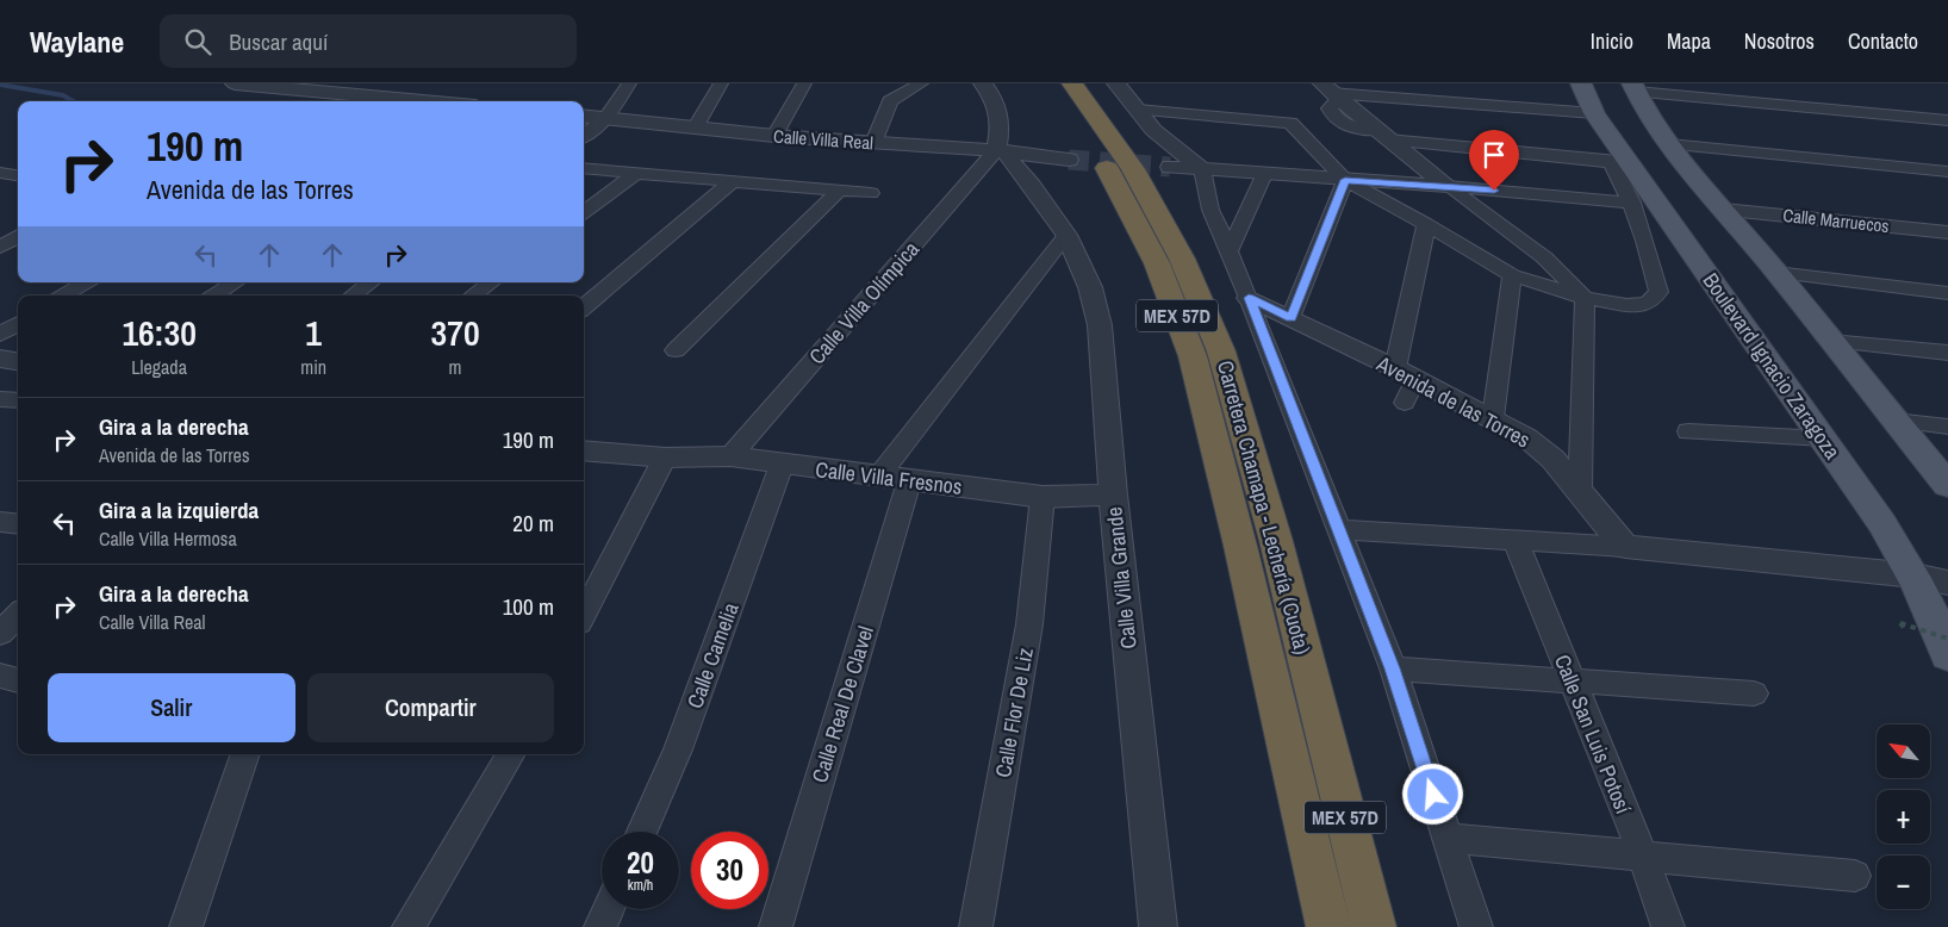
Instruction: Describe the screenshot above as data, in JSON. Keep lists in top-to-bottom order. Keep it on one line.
{"streets":{"highway":["MEX 57D","Carretera Chamapa - Lechería (Cuota)"],"main road":["Boulevard Ignacio Zaragoza"],"street":["Calle Villa Real","Calle Marruecos","Calle Villa Olímpica","Avenida de las Torres","Calle Villa Fresnos","Calle Villa Grande","Calle Camelia","Calle Real De Clavel","Calle Flor De Liz","Calle San Luis Potosí"]},"crossings":[["Calle Villa Real","Calle Villa Olímpica"],["Calle Villa Real","Calle Villa Grande"],["Calle Villa Olímpica","Calle Villa Fresnos"],["Calle Villa Olímpica","Calle Villa Grande"],["Calle Villa Fresnos","Calle Villa Grande"],["Calle Villa Fresnos","Calle Camelia"],["Calle Villa Fresnos","Calle Real De Clavel"],["Calle Villa Fresnos","Calle Flor De Liz"]],"north":"top left","page":{"header":"Waylane","search":"Buscar aquí","nav":["Inicio","Mapa","Nosotros","Contacto"],"turn":["190 m","Avenida de las Torres"],"eta":["16:30","Llegada","1","min","370","m"],"list":[{"name":"Gira a la derecha","note":"Avenida de las Torres","value":"190 m"},{"name":"Gira a la izquierda","note":"Calle Villa Hermosa","value":"20 m"},{"name":"Gira a la derecha","note":"Calle Villa Real","value":"100 m"}],"buttons":["Salir","Compartir"],"map_buttons":["+","−"],"speed":"20 km/h","limit":"30"}}
